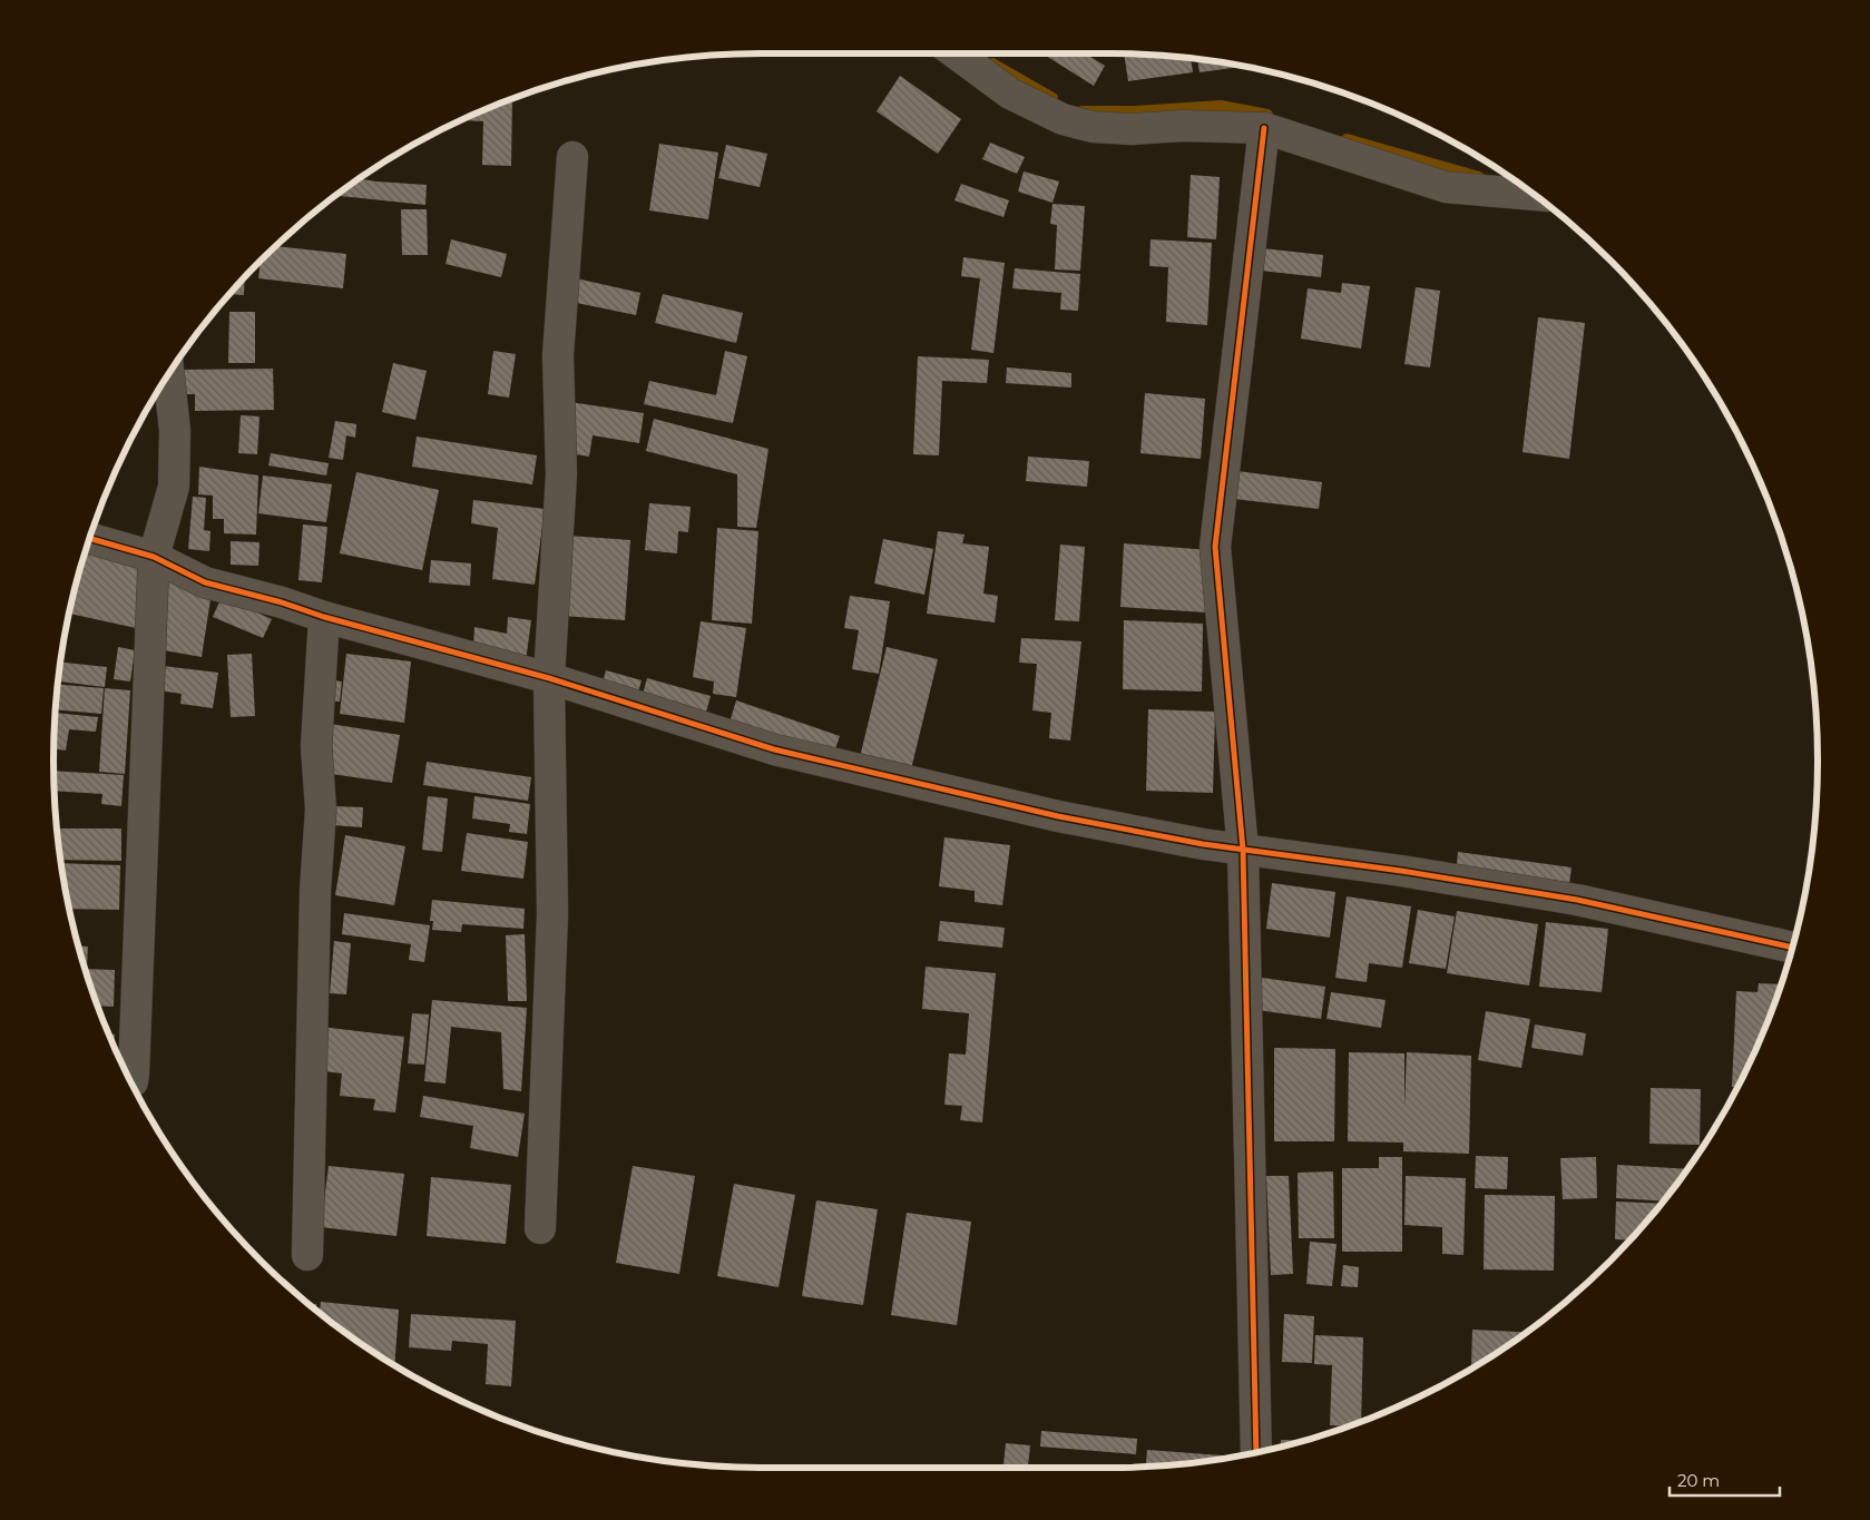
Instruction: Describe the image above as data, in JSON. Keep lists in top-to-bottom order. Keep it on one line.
{"scale_bar":"20 m"}
